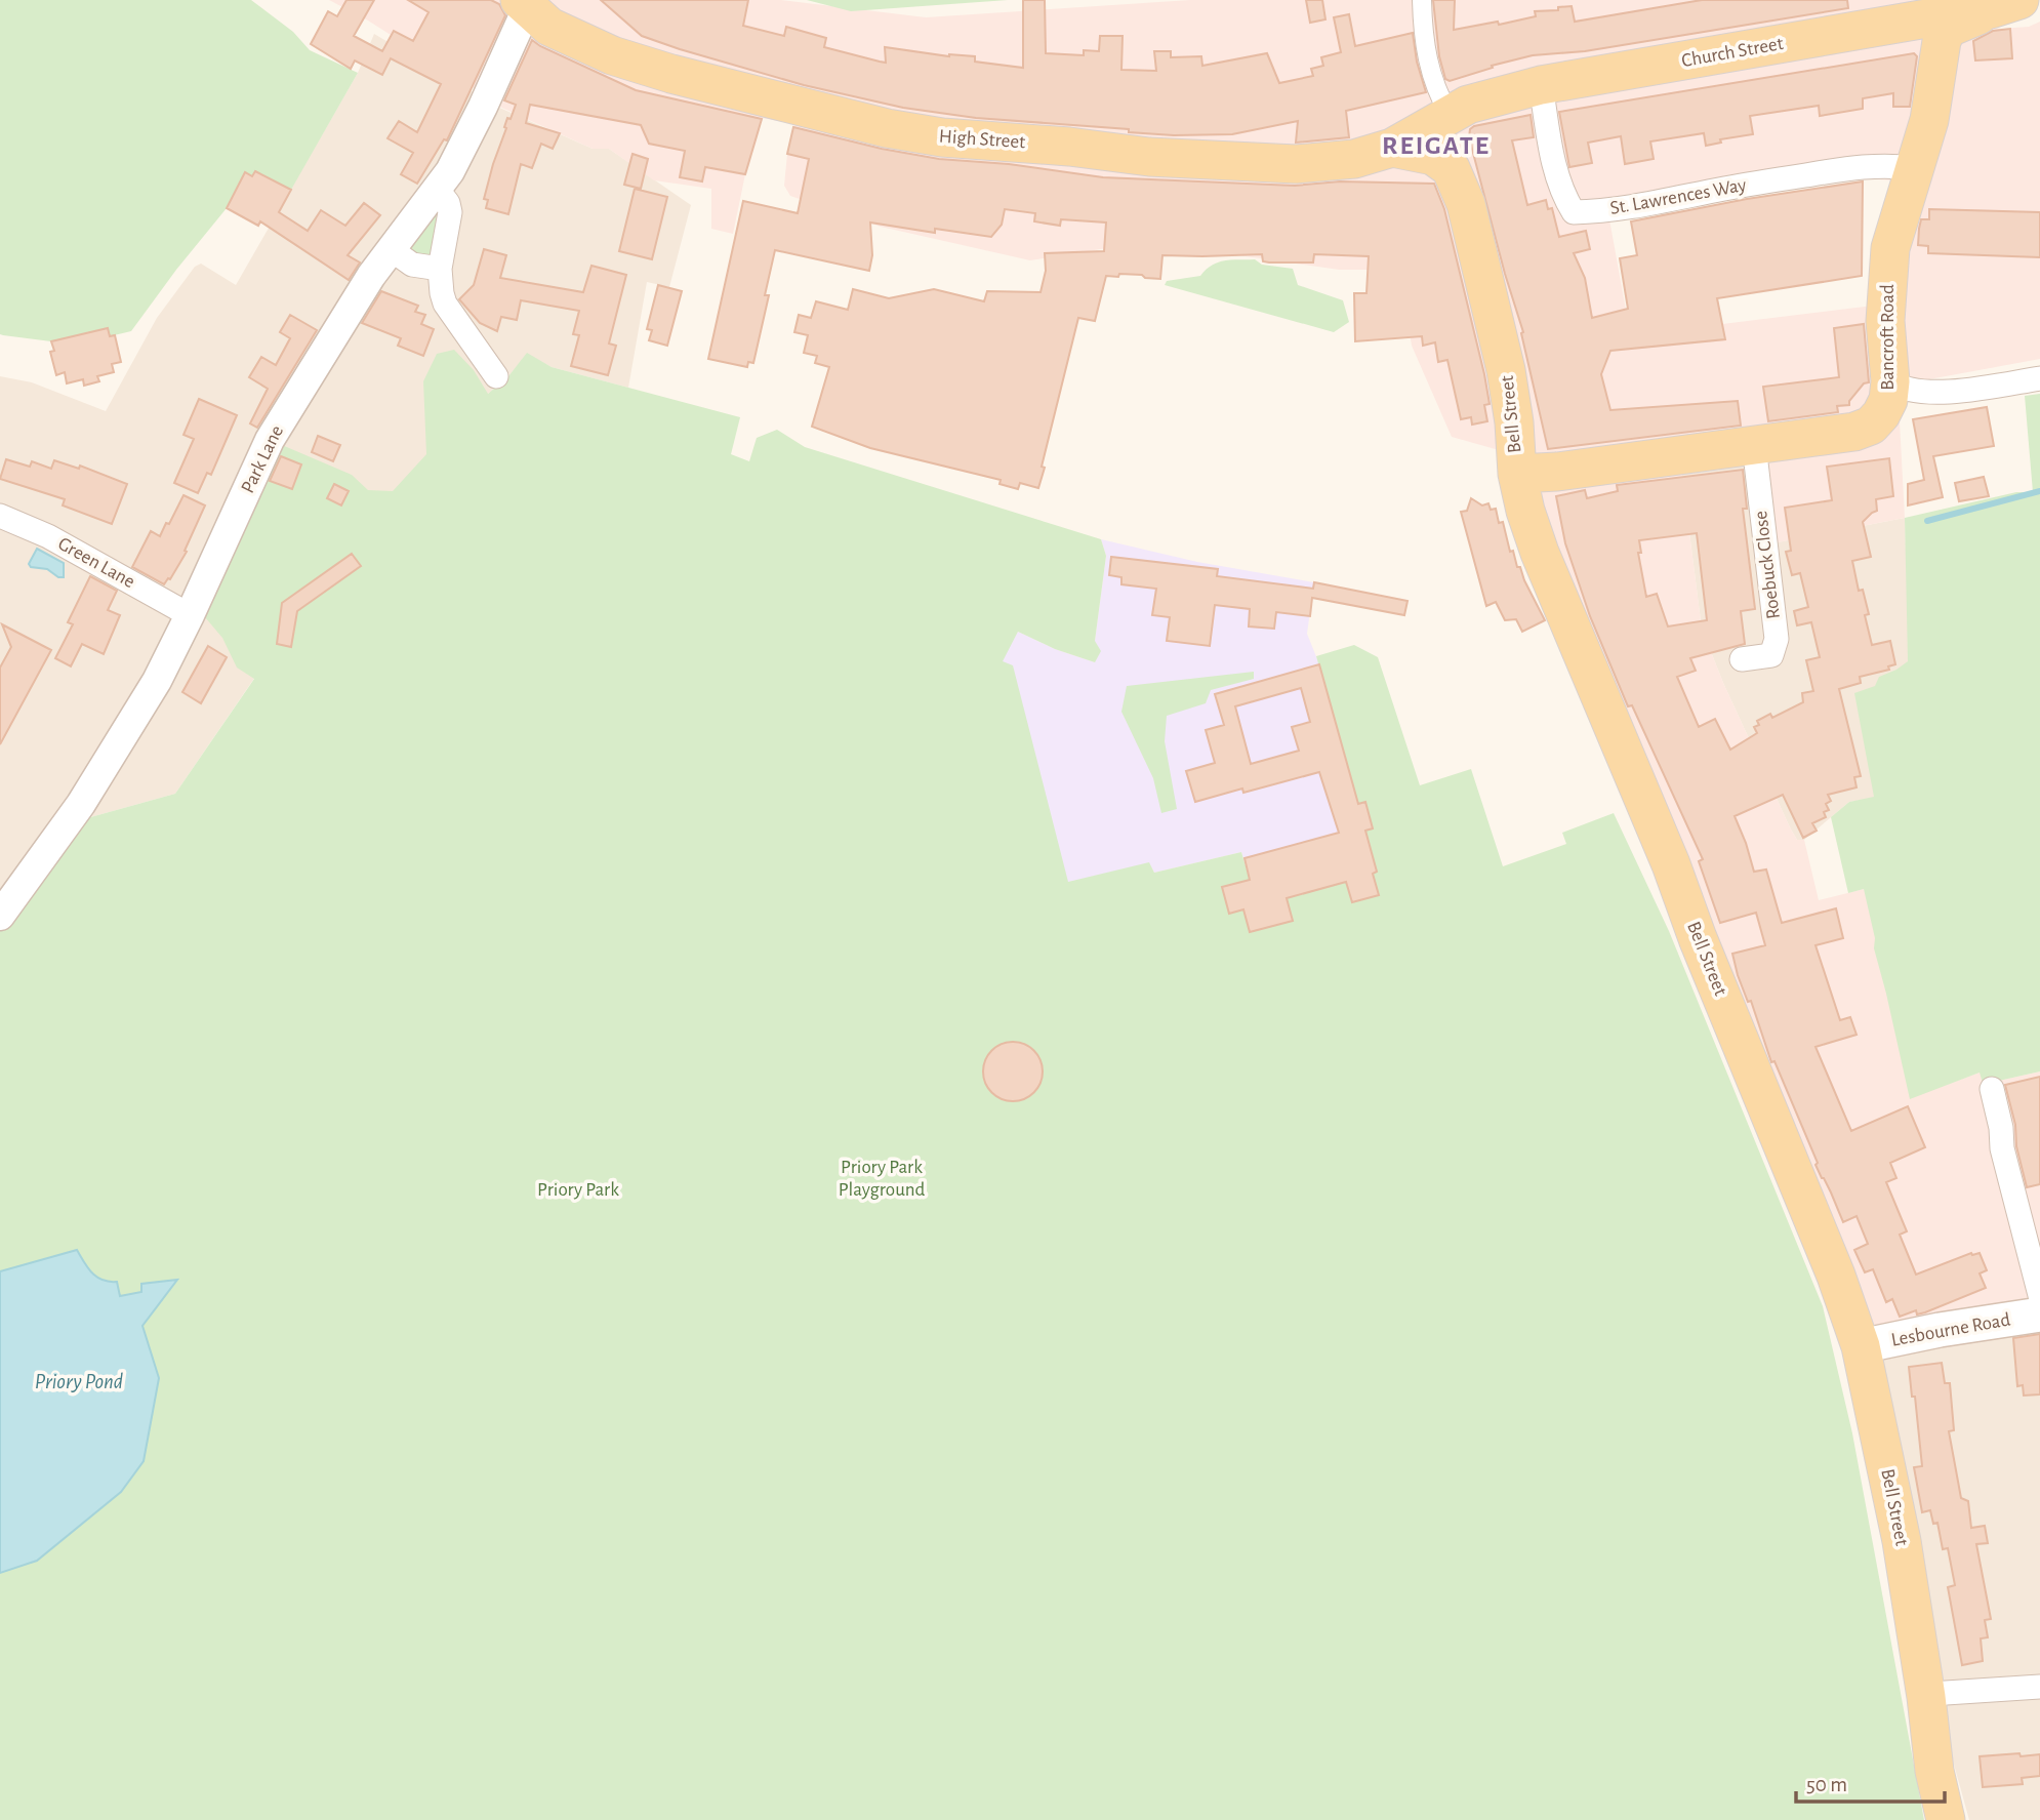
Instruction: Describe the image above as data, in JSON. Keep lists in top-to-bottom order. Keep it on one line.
{"streets":{"main road":["Church Street","High Street","Bancroft Road","Bell Street","Lesbourne Road"],"street":["St. Lawrences Way","Park Lane","Green Lane","Roebuck Close"]},"crossings":[["Church Street","High Street"],["Church Street","St. Lawrences Way"],["Church Street","Bancroft Road"],["High Street","Bell Street"],["High Street","Park Lane"],["St. Lawrences Way","Bancroft Road"],["Bancroft Road","Bell Street"],["Bancroft Road","Roebuck Close"],["Bell Street","Lesbourne Road"],["Park Lane","Green Lane"]],"districts":["REIGATE"],"water":["Priory Pond"],"parks":["Priory Park Playground","Priory Park"],"scale_bar":"50 m"}
